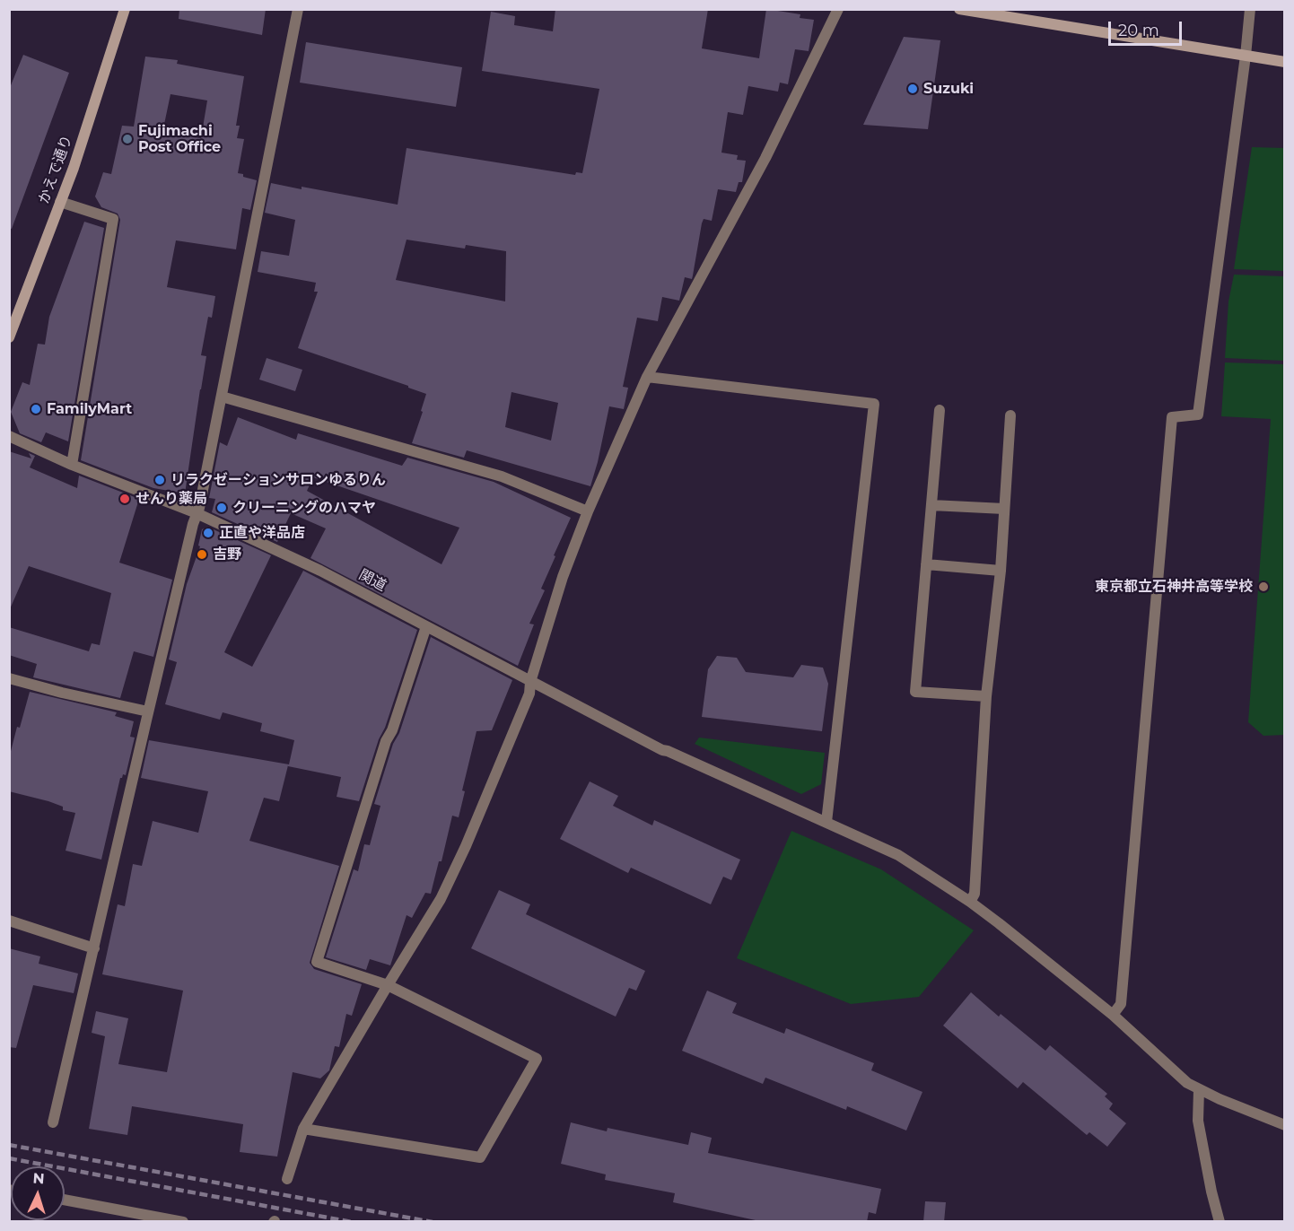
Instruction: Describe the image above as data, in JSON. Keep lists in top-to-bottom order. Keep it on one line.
{"streets":{"street":["かえで通り","関道"]},"places":["Suzuki","Fujimachi Post Office","FamilyMart","リラクゼーションサロンゆるりん","せんり薬局","クリーニングのハマヤ","正直や洋品店","吉野","東京都立石神井高等学校"],"scale_bar":"20 m","north":"top"}
